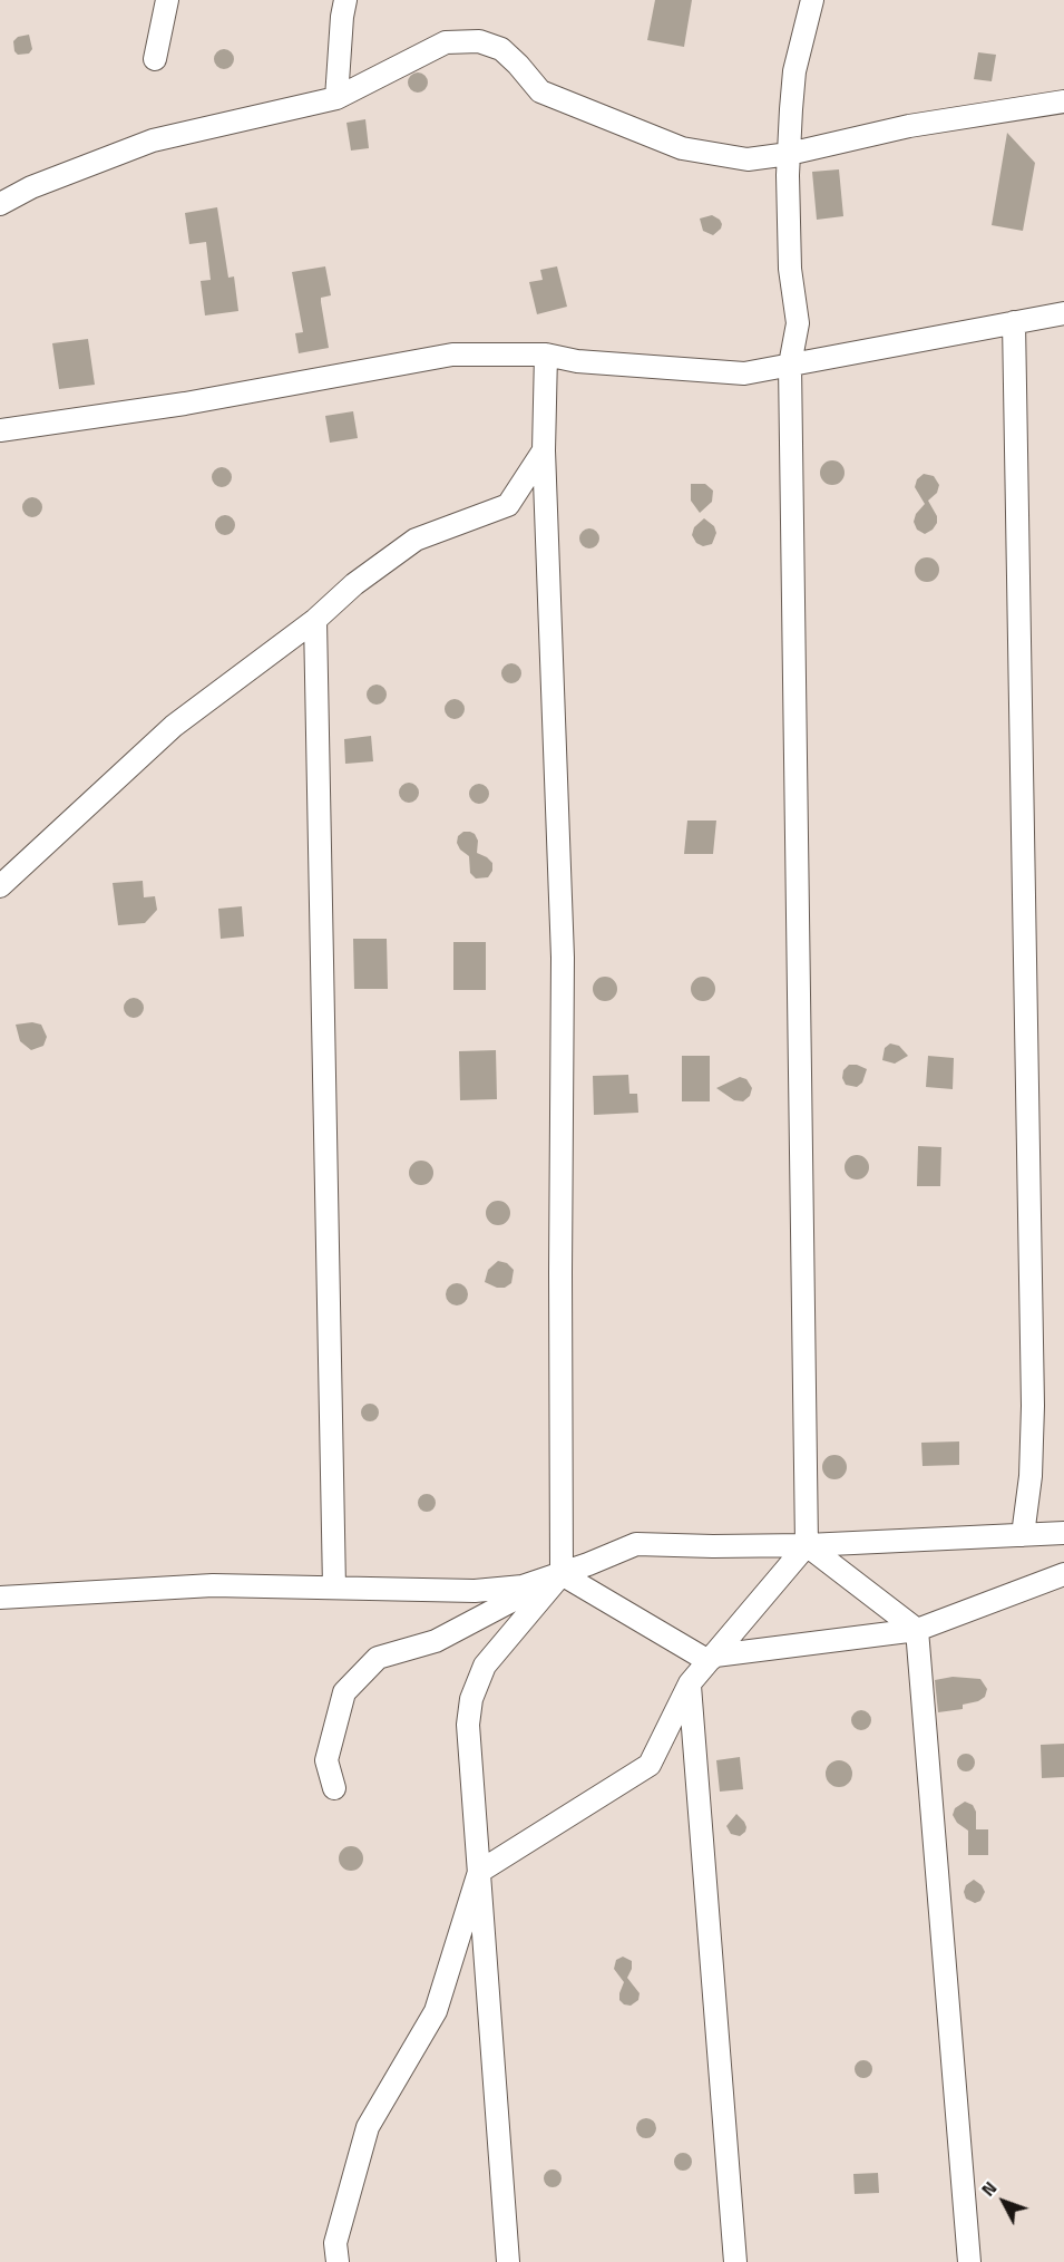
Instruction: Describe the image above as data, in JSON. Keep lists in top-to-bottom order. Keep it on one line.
{"north":"top left"}
